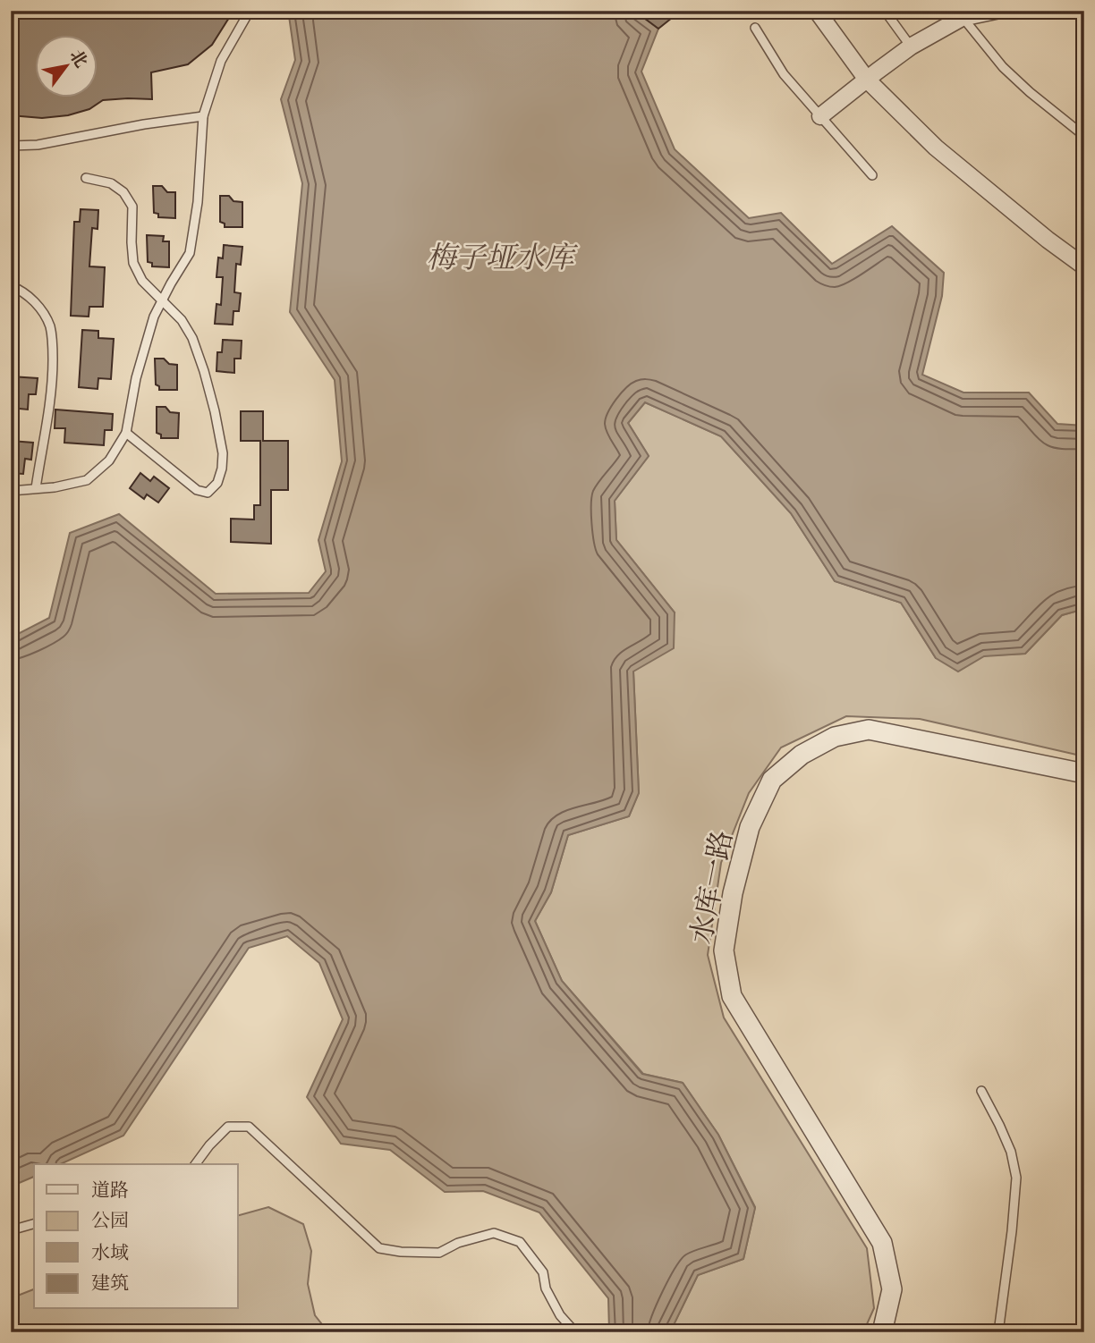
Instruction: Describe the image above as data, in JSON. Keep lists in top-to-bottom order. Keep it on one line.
{"streets":{"street":["水库一路"]},"water":["梅子垭水库"],"legend":["道路","公园","水域","建筑"],"north":"top right"}
